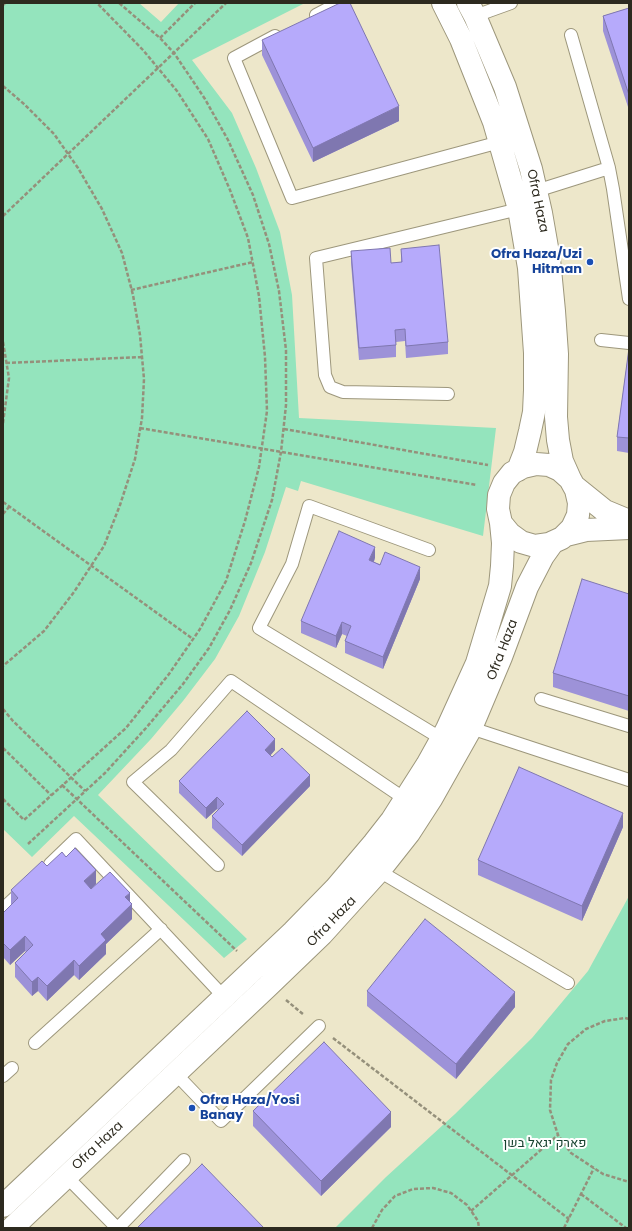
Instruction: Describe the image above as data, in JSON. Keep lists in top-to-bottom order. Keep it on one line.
{"streets":{"street":["Ofra Haza"]},"parks":["פארק יגאל בשן"],"places":["Ofra Haza/Uzi Hitman","Ofra Haza/Yosi Banay"]}
